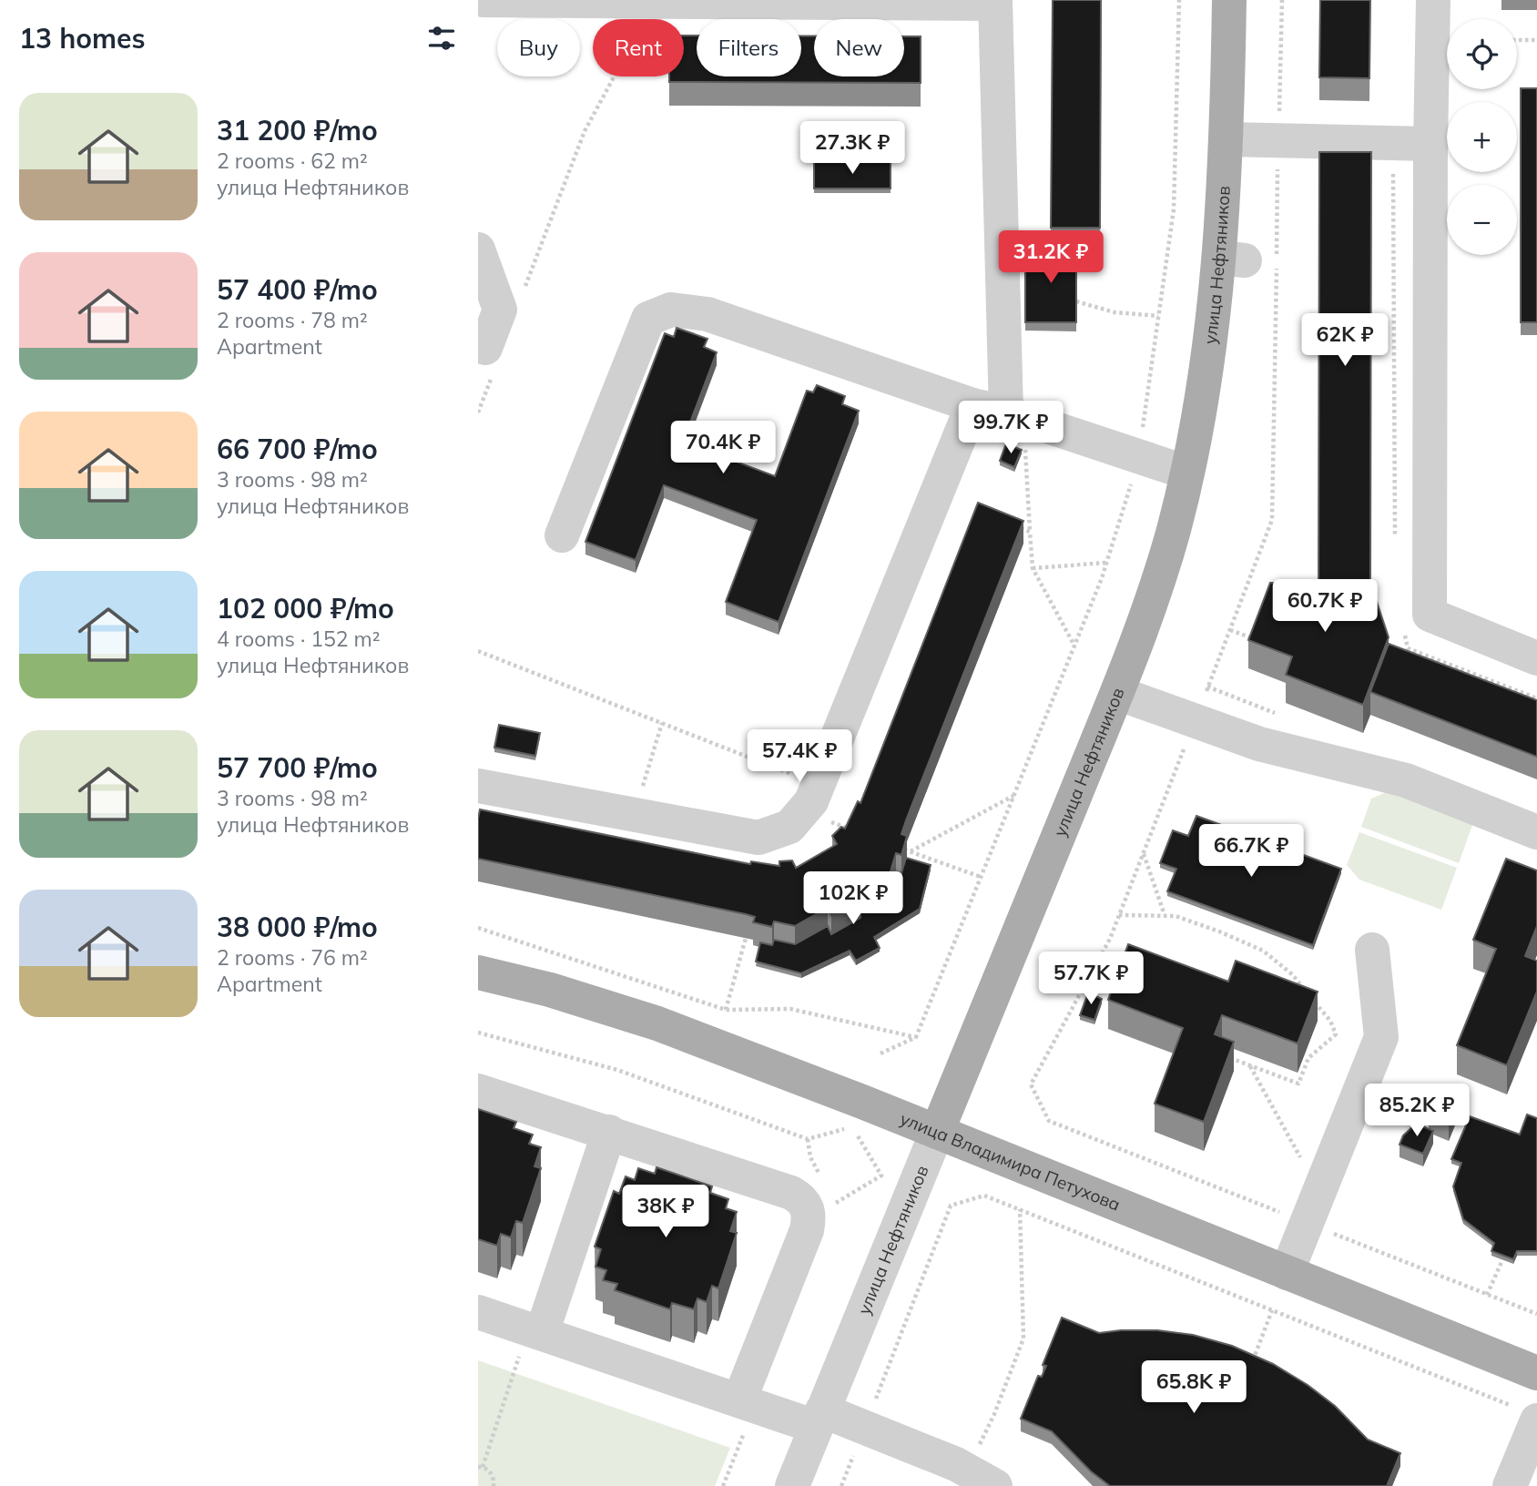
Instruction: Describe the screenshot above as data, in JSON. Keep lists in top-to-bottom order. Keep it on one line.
{"streets":{"main road":["улица Нефтяников","улица Владимира Петухова"]},"crossings":[["улица Нефтяников","улица Владимира Петухова"]],"page":{"heading":"13 homes","map_buttons":["+","−"],"chip":["Buy","Rent","Filters","New"],"list":[{"name":"31 200 ₽/mo","note":"2 rooms · 62 m² · улица Нефтяников"},{"name":"57 400 ₽/mo","note":"2 rooms · 78 m² · Apartment"},{"name":"66 700 ₽/mo","note":"3 rooms · 98 m² · улица Нефтяников"},{"name":"102 000 ₽/mo","note":"4 rooms · 152 m² · улица Нефтяников"},{"name":"57 700 ₽/mo","note":"3 rooms · 98 m² · улица Нефтяников"},{"name":"38 000 ₽/mo","note":"2 rooms · 76 m² · Apartment"}],"price":["27.3K ₽","31.2K ₽","62K ₽","99.7K ₽","70.4K ₽","60.7K ₽","57.4K ₽","66.7K ₽","102K ₽","57.7K ₽","85.2K ₽","38K ₽","65.8K ₽"]}}
